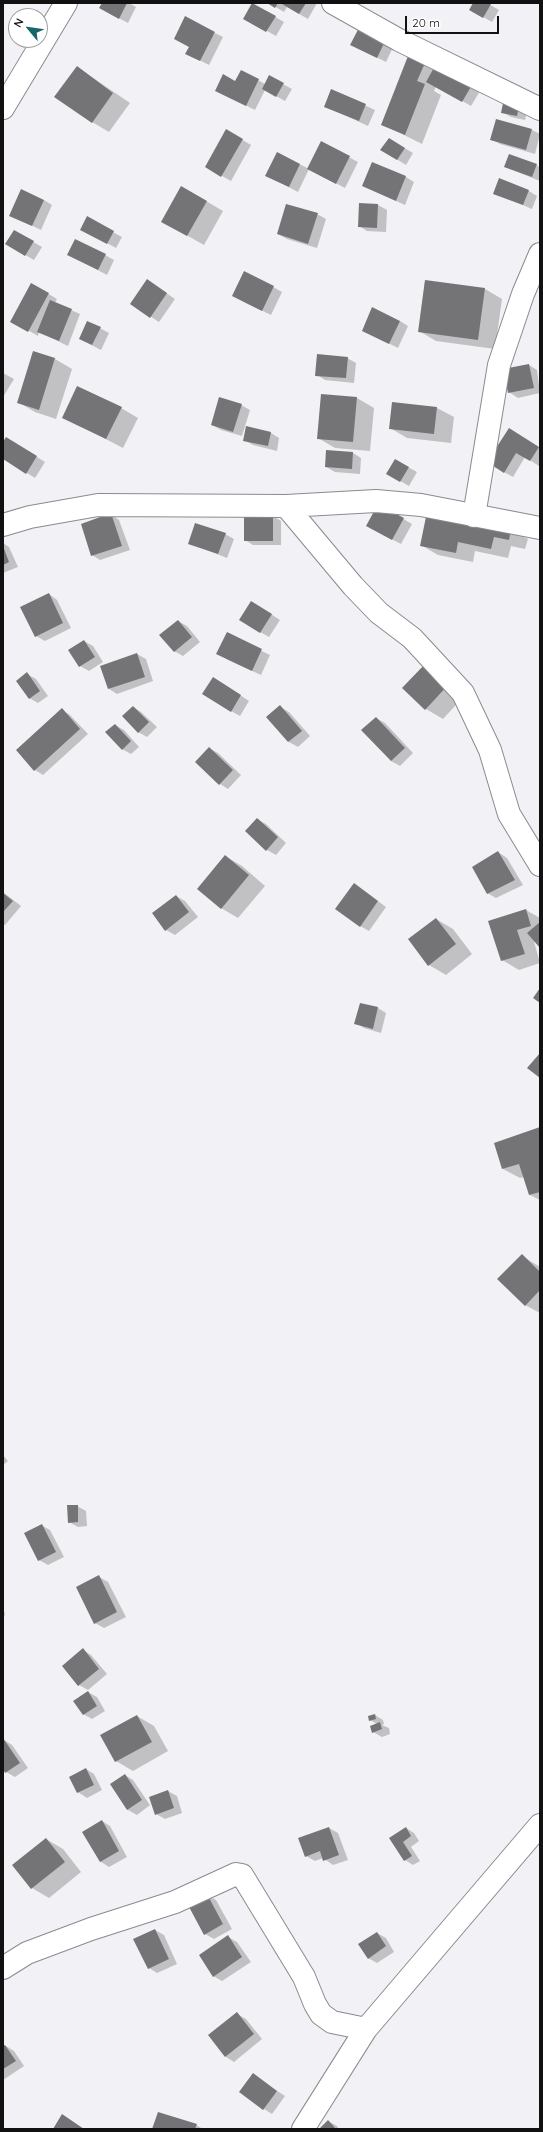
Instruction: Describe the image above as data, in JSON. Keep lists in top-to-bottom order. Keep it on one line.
{"scale_bar":"20 m","north":"top left"}
